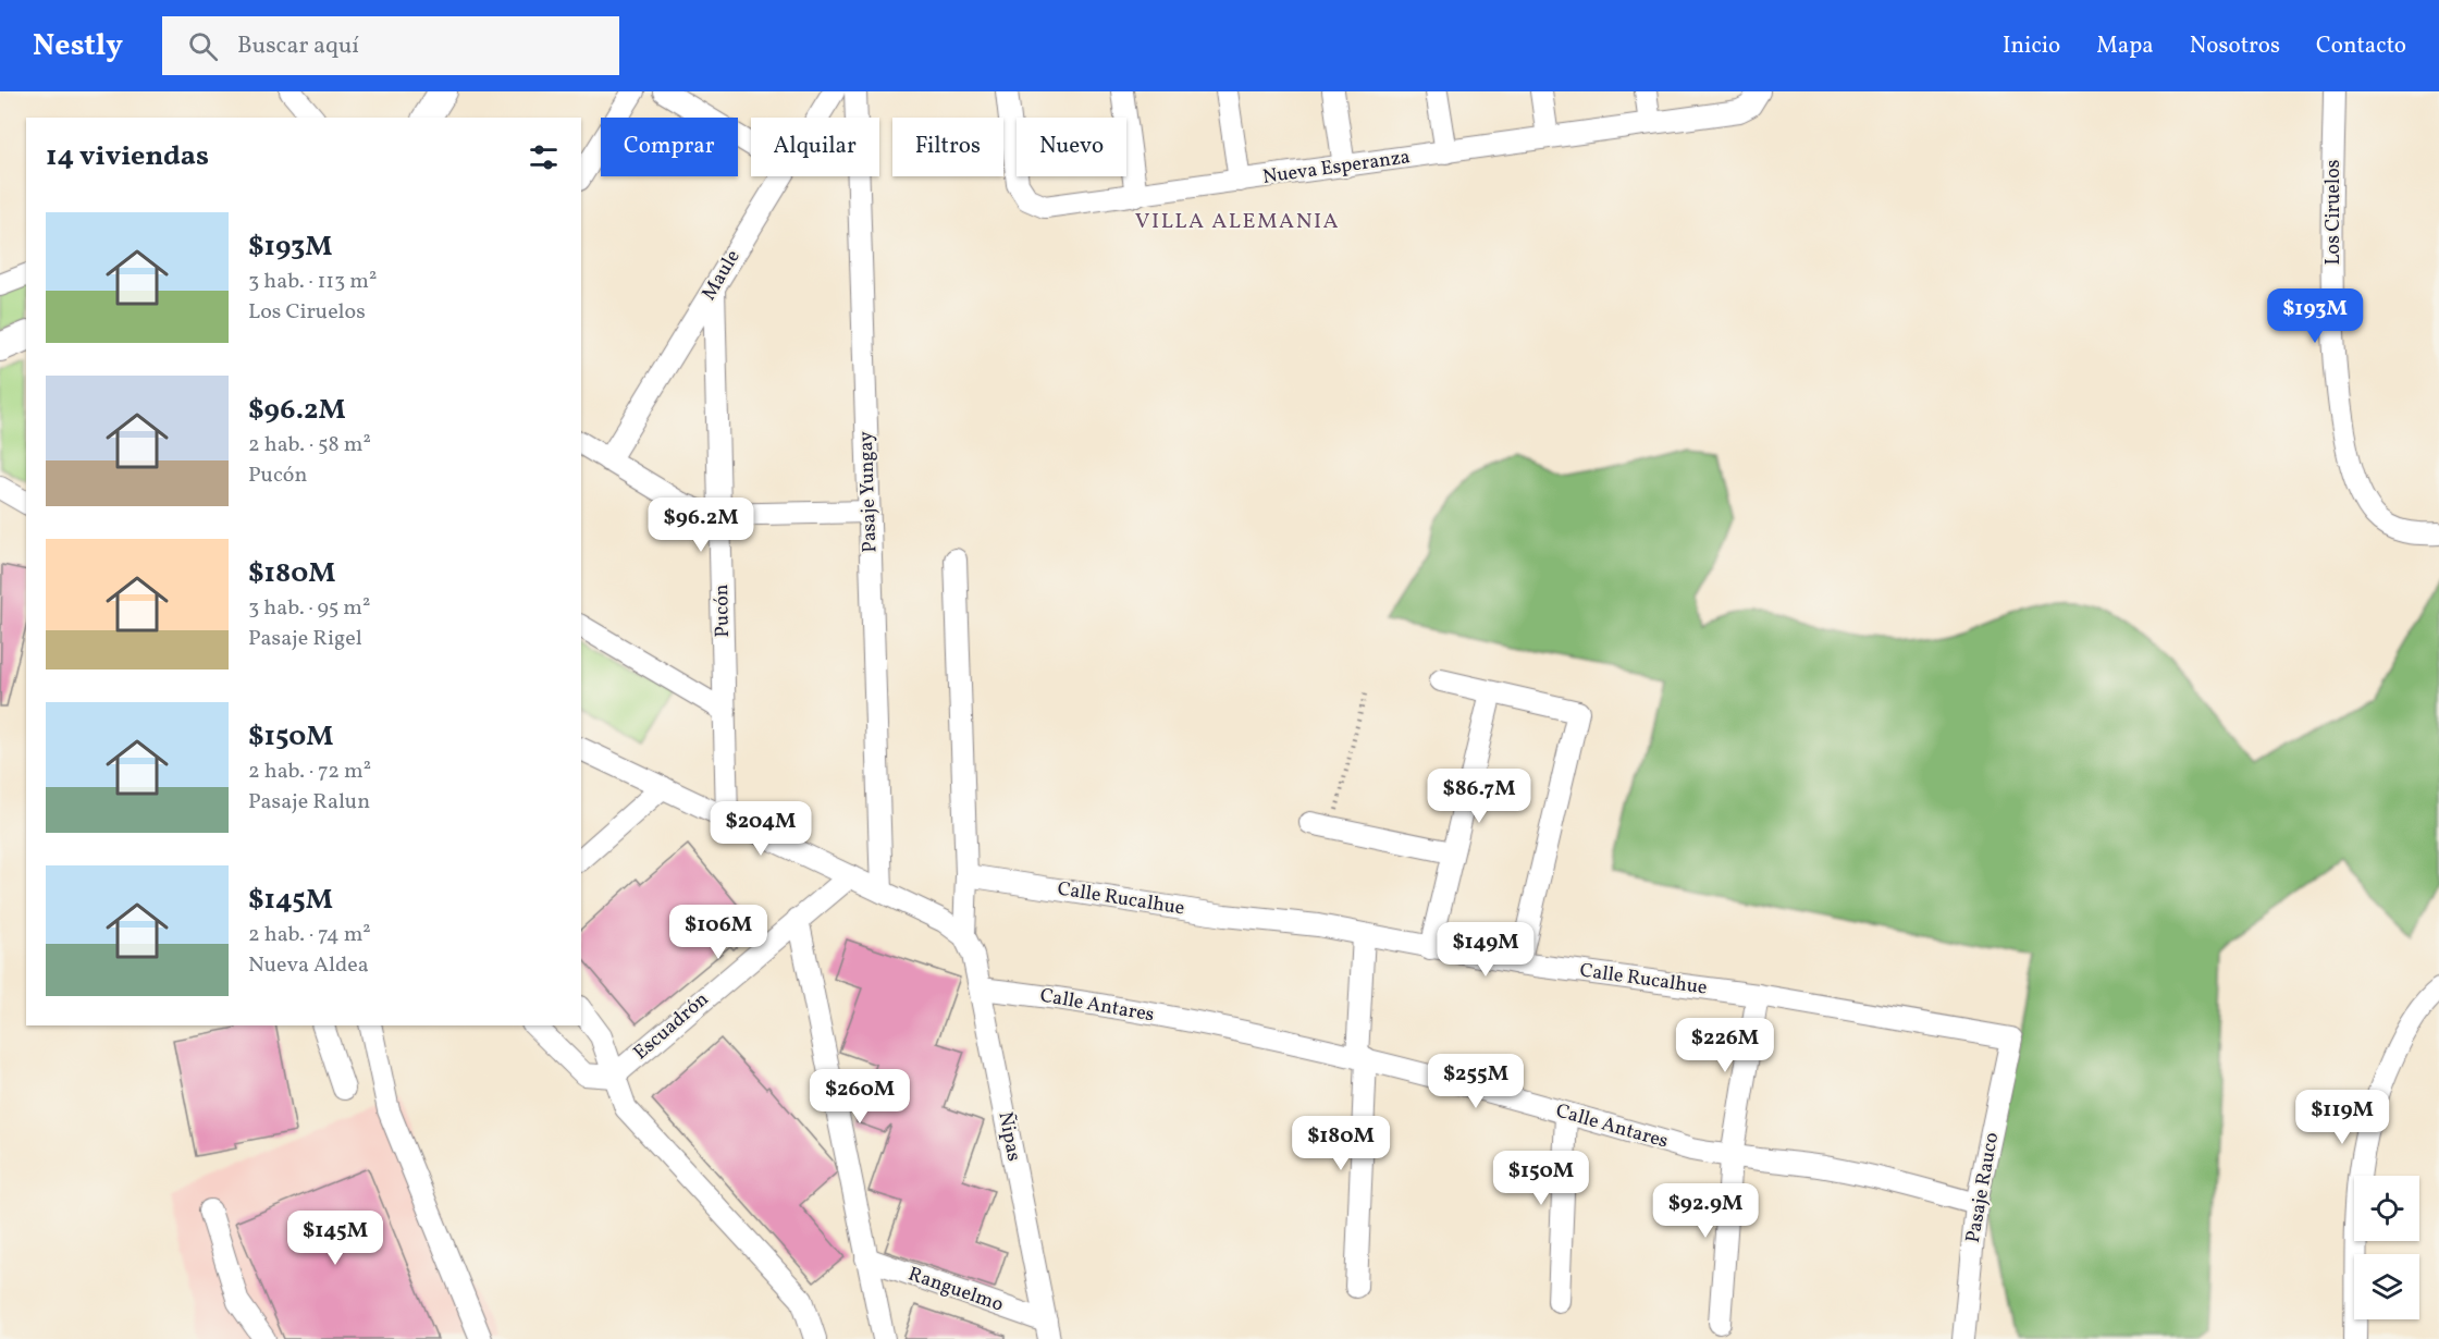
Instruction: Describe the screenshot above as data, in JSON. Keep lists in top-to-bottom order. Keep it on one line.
{"streets":{"street":["Nueva Esperanza","Los Ciruelos","Maule","Pasaje Yungay","Pucón","Calle Rucalhue","Calle Antares","Escuadrón","Ñipas","Pasaje Rauco","Ranguelmo"]},"crossings":[["Maule","Pucón"],["Calle Rucalhue","Pasaje Rauco"],["Calle Antares","Ñipas"],["Calle Antares","Pasaje Rauco"],["Ñipas","Ranguelmo"]],"districts":["VILLA ALEMANIA"],"page":{"header":"Nestly","search":"Buscar aquí","nav":["Inicio","Mapa","Nosotros","Contacto"],"chip":["Comprar","Alquilar","Filtros","Nuevo"],"heading":"14 viviendas","list":[{"name":"$193M","note":"3 hab. · 113 m² · Los Ciruelos"},{"name":"$96.2M","note":"2 hab. · 58 m² · Pucón"},{"name":"$180M","note":"3 hab. · 95 m² · Pasaje Rigel"},{"name":"$150M","note":"2 hab. · 72 m² · Pasaje Ralun"},{"name":"$145M","note":"2 hab. · 74 m² · Nueva Aldea"}],"price":["$193M","$96.2M","$86.7M","$204M","$106M","$149M","$226M","$255M","$260M","$119M","$180M","$150M","$92.9M","$145M"]}}
